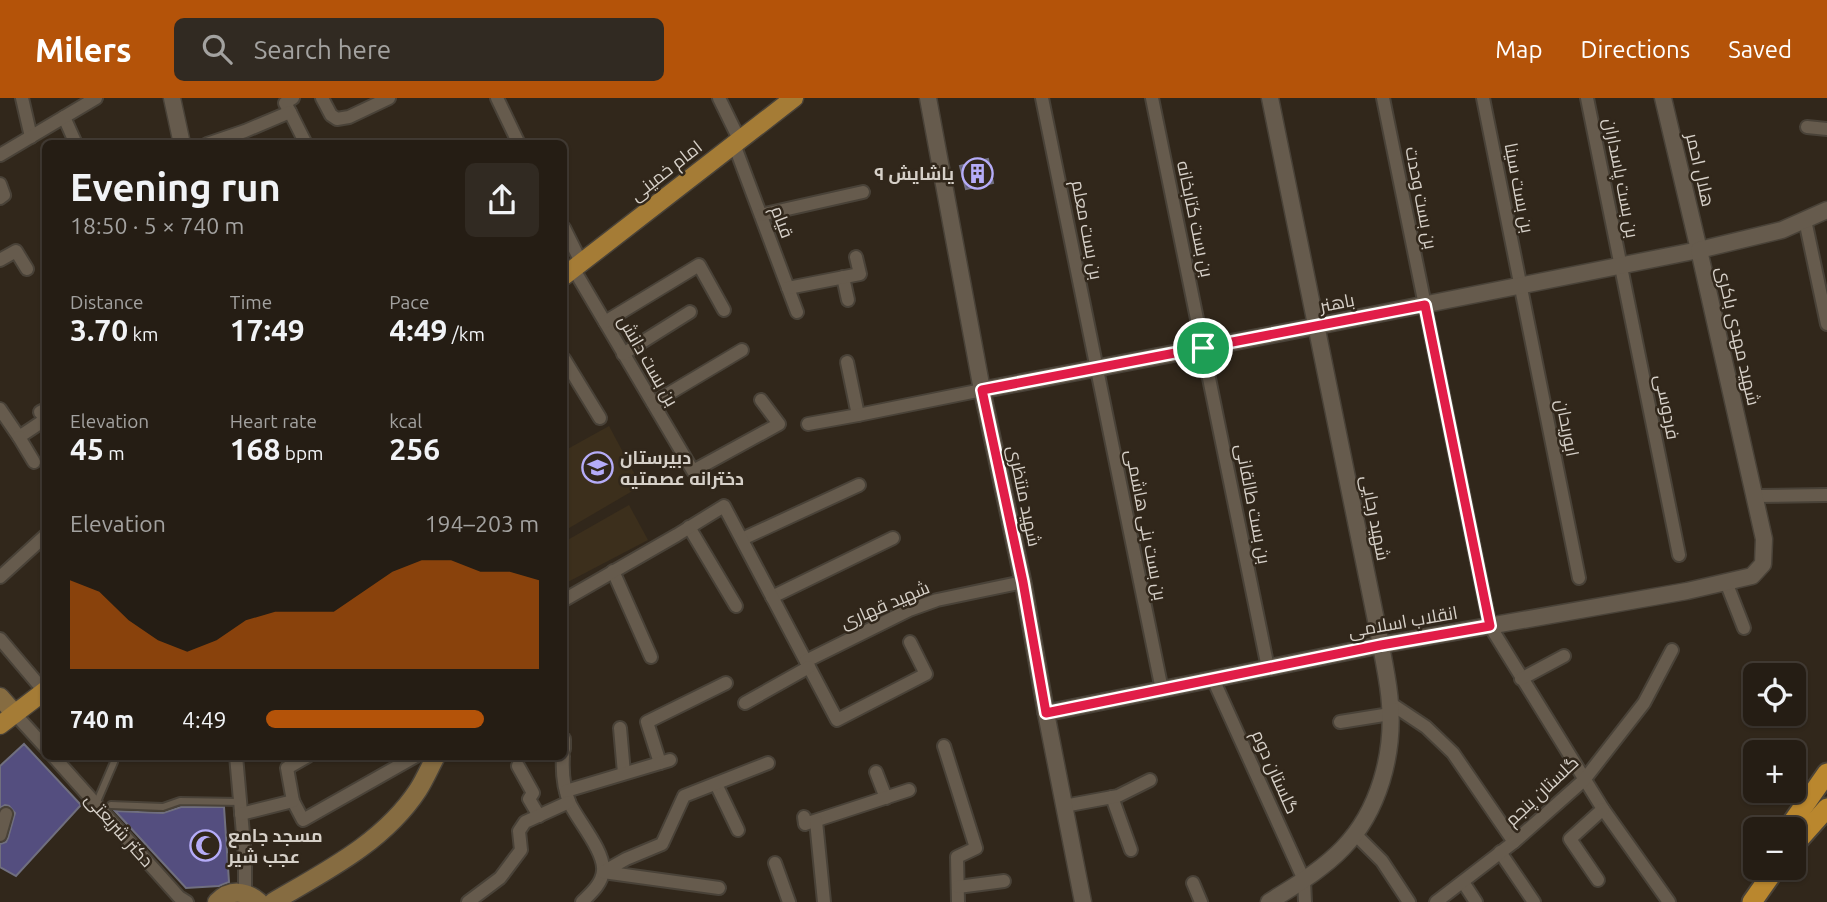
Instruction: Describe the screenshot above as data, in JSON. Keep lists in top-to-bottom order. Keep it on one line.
{"streets":{"main road":["امام خمینی"],"street":["هلال احمر","بن بست پاسداران","بن بست سینا","بن بست وحدت","بن بست کتابخانه","قیام","بن بست معلم","باهنر","شهید مهدی باکری","بن بست دانش","فردوسی","ابوریحان","شهید منتظری","بن بست طالقانی","شهید رجایی","بن بست بنی هاشمی","شهید قهاری","انقلاب اسلامی","گلستان دوم","گلستان پنجم","دکتر شریعتی"]},"crossings":[["هلال احمر","باهنر"],["هلال احمر","شهید مهدی باکری"],["امام خمینی","قیام"],["امام خمینی","بن بست دانش"],["بن بست پاسداران","باهنر"],["بن بست پاسداران","فردوسی"],["بن بست سینا","باهنر"],["بن بست سینا","ابوریحان"],["بن بست وحدت","باهنر"],["بن بست وحدت","انقلاب اسلامی"],["بن بست وحدت","گلستان پنجم"],["بن بست کتابخانه","باهنر"],["بن بست کتابخانه","بن بست طالقانی"],["بن بست معلم","باهنر"],["بن بست معلم","بن بست بنی هاشمی"],["باهنر","شهید مهدی باکری"],["باهنر","فردوسی"],["باهنر","ابوریحان"],["باهنر","شهید منتظری"],["باهنر","بن بست طالقانی"],["باهنر","شهید رجایی"],["باهنر","بن بست بنی هاشمی"],["شهید مهدی باکری","انقلاب اسلامی"],["شهید منتظری","شهید قهاری"],["شهید منتظری","انقلاب اسلامی"],["بن بست طالقانی","انقلاب اسلامی"],["شهید رجایی","انقلاب اسلامی"],["شهید رجایی","گلستان دوم"],["بن بست بنی هاشمی","انقلاب اسلامی"],["انقلاب اسلامی","گلستان دوم"]],"places":{"building":["یاشایش ۹"],"school or university":["دبیرستان دخترانه عصمتیه"],"mosque":["مسجد جامع عجب شیر"]},"page":{"header":"Milers","search":"Search here","nav":["Map","Directions","Saved"],"heading":["Evening run","18:50 · 5 × 740 m"],"stats":[["Distance","3.70 km"],["Time","17:49"],["Pace","4:49 /km"],["Elevation","45 m"],["Heart rate","168 bpm"],["kcal","256"]],"chart":["Elevation","194–203 m"],"map_buttons":["+","−"],"list":[{"name":"740 m","note":"4:49"}]}}
